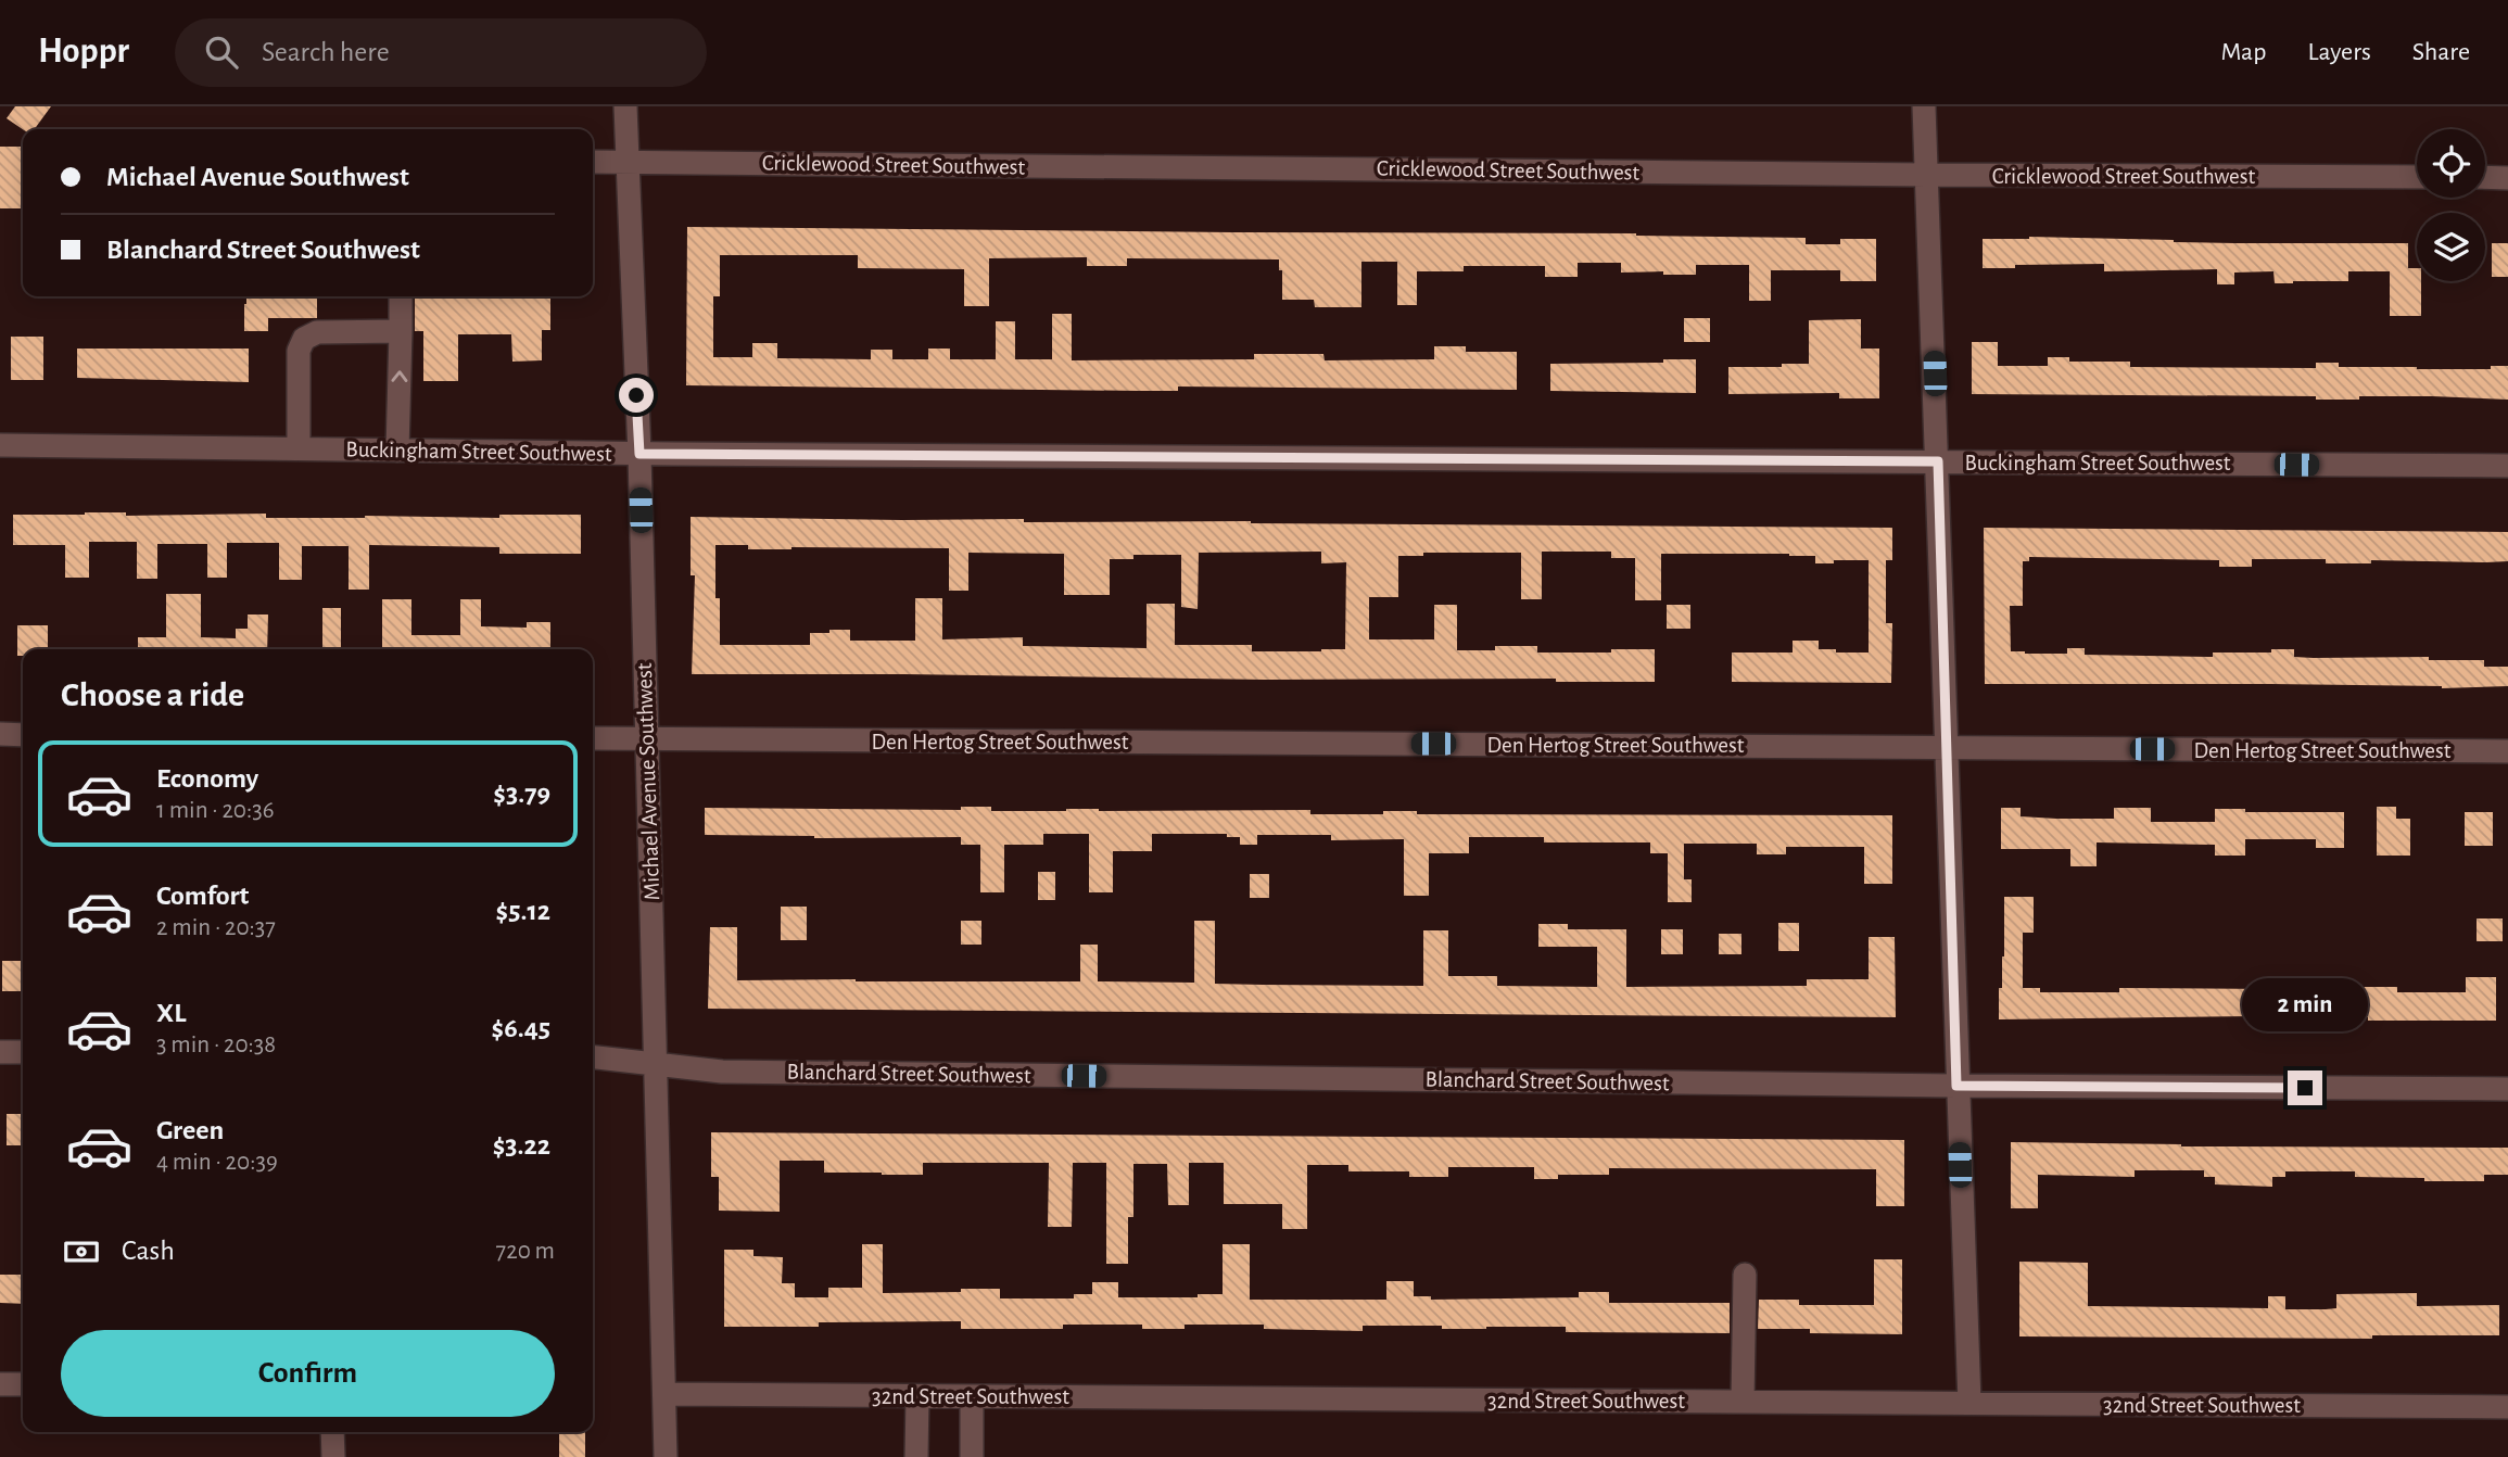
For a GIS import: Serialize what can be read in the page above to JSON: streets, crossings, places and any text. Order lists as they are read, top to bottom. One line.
{"streets":{"street":["Cricklewood Street Southwest","Buckingham Street Southwest","Den Hertog Street Southwest","Michael Avenue Southwest","Blanchard Street Southwest","32nd Street Southwest"]},"crossings":[["Cricklewood Street Southwest","Michael Avenue Southwest"],["Buckingham Street Southwest","Michael Avenue Southwest"],["Den Hertog Street Southwest","Michael Avenue Southwest"],["Michael Avenue Southwest","Blanchard Street Southwest"],["Michael Avenue Southwest","32nd Street Southwest"]],"page":{"header":"Hoppr","search":"Search here","nav":["Map","Layers","Share"],"banner":["Michael Avenue Southwest","Blanchard Street Southwest"],"heading":"Choose a ride","list":[{"name":"Economy","note":"1 min · 20:36","value":"$3.79"},{"name":"Comfort","note":"2 min · 20:37","value":"$5.12"},{"name":"XL","note":"3 min · 20:38","value":"$6.45"},{"name":"Green","note":"4 min · 20:39","value":"$3.22"}],"bubble":"2 min","pay":["Cash","720 m"],"buttons":"Confirm"}}
